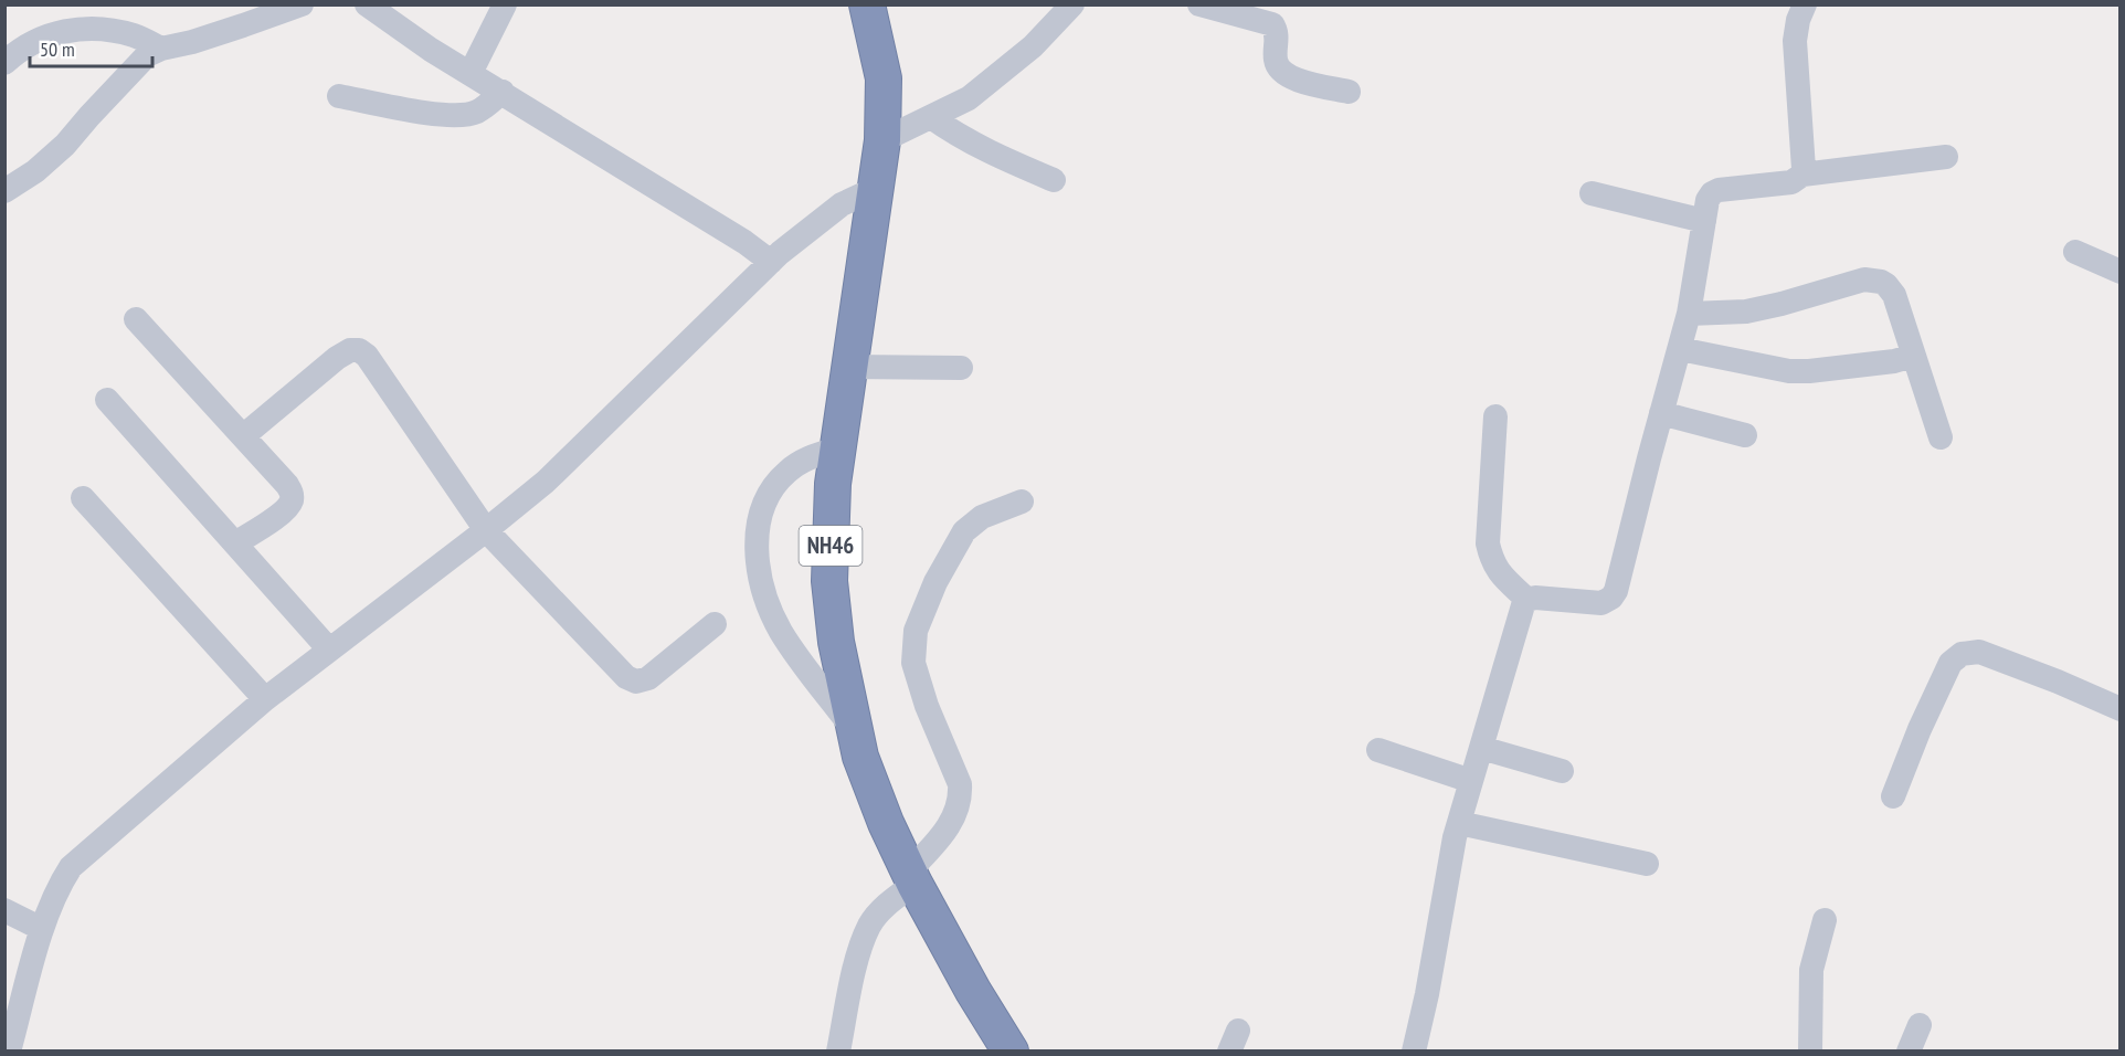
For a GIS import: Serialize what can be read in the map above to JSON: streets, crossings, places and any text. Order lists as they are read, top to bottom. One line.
{"streets":{"highway":["NH46"]},"scale_bar":"50 m"}
